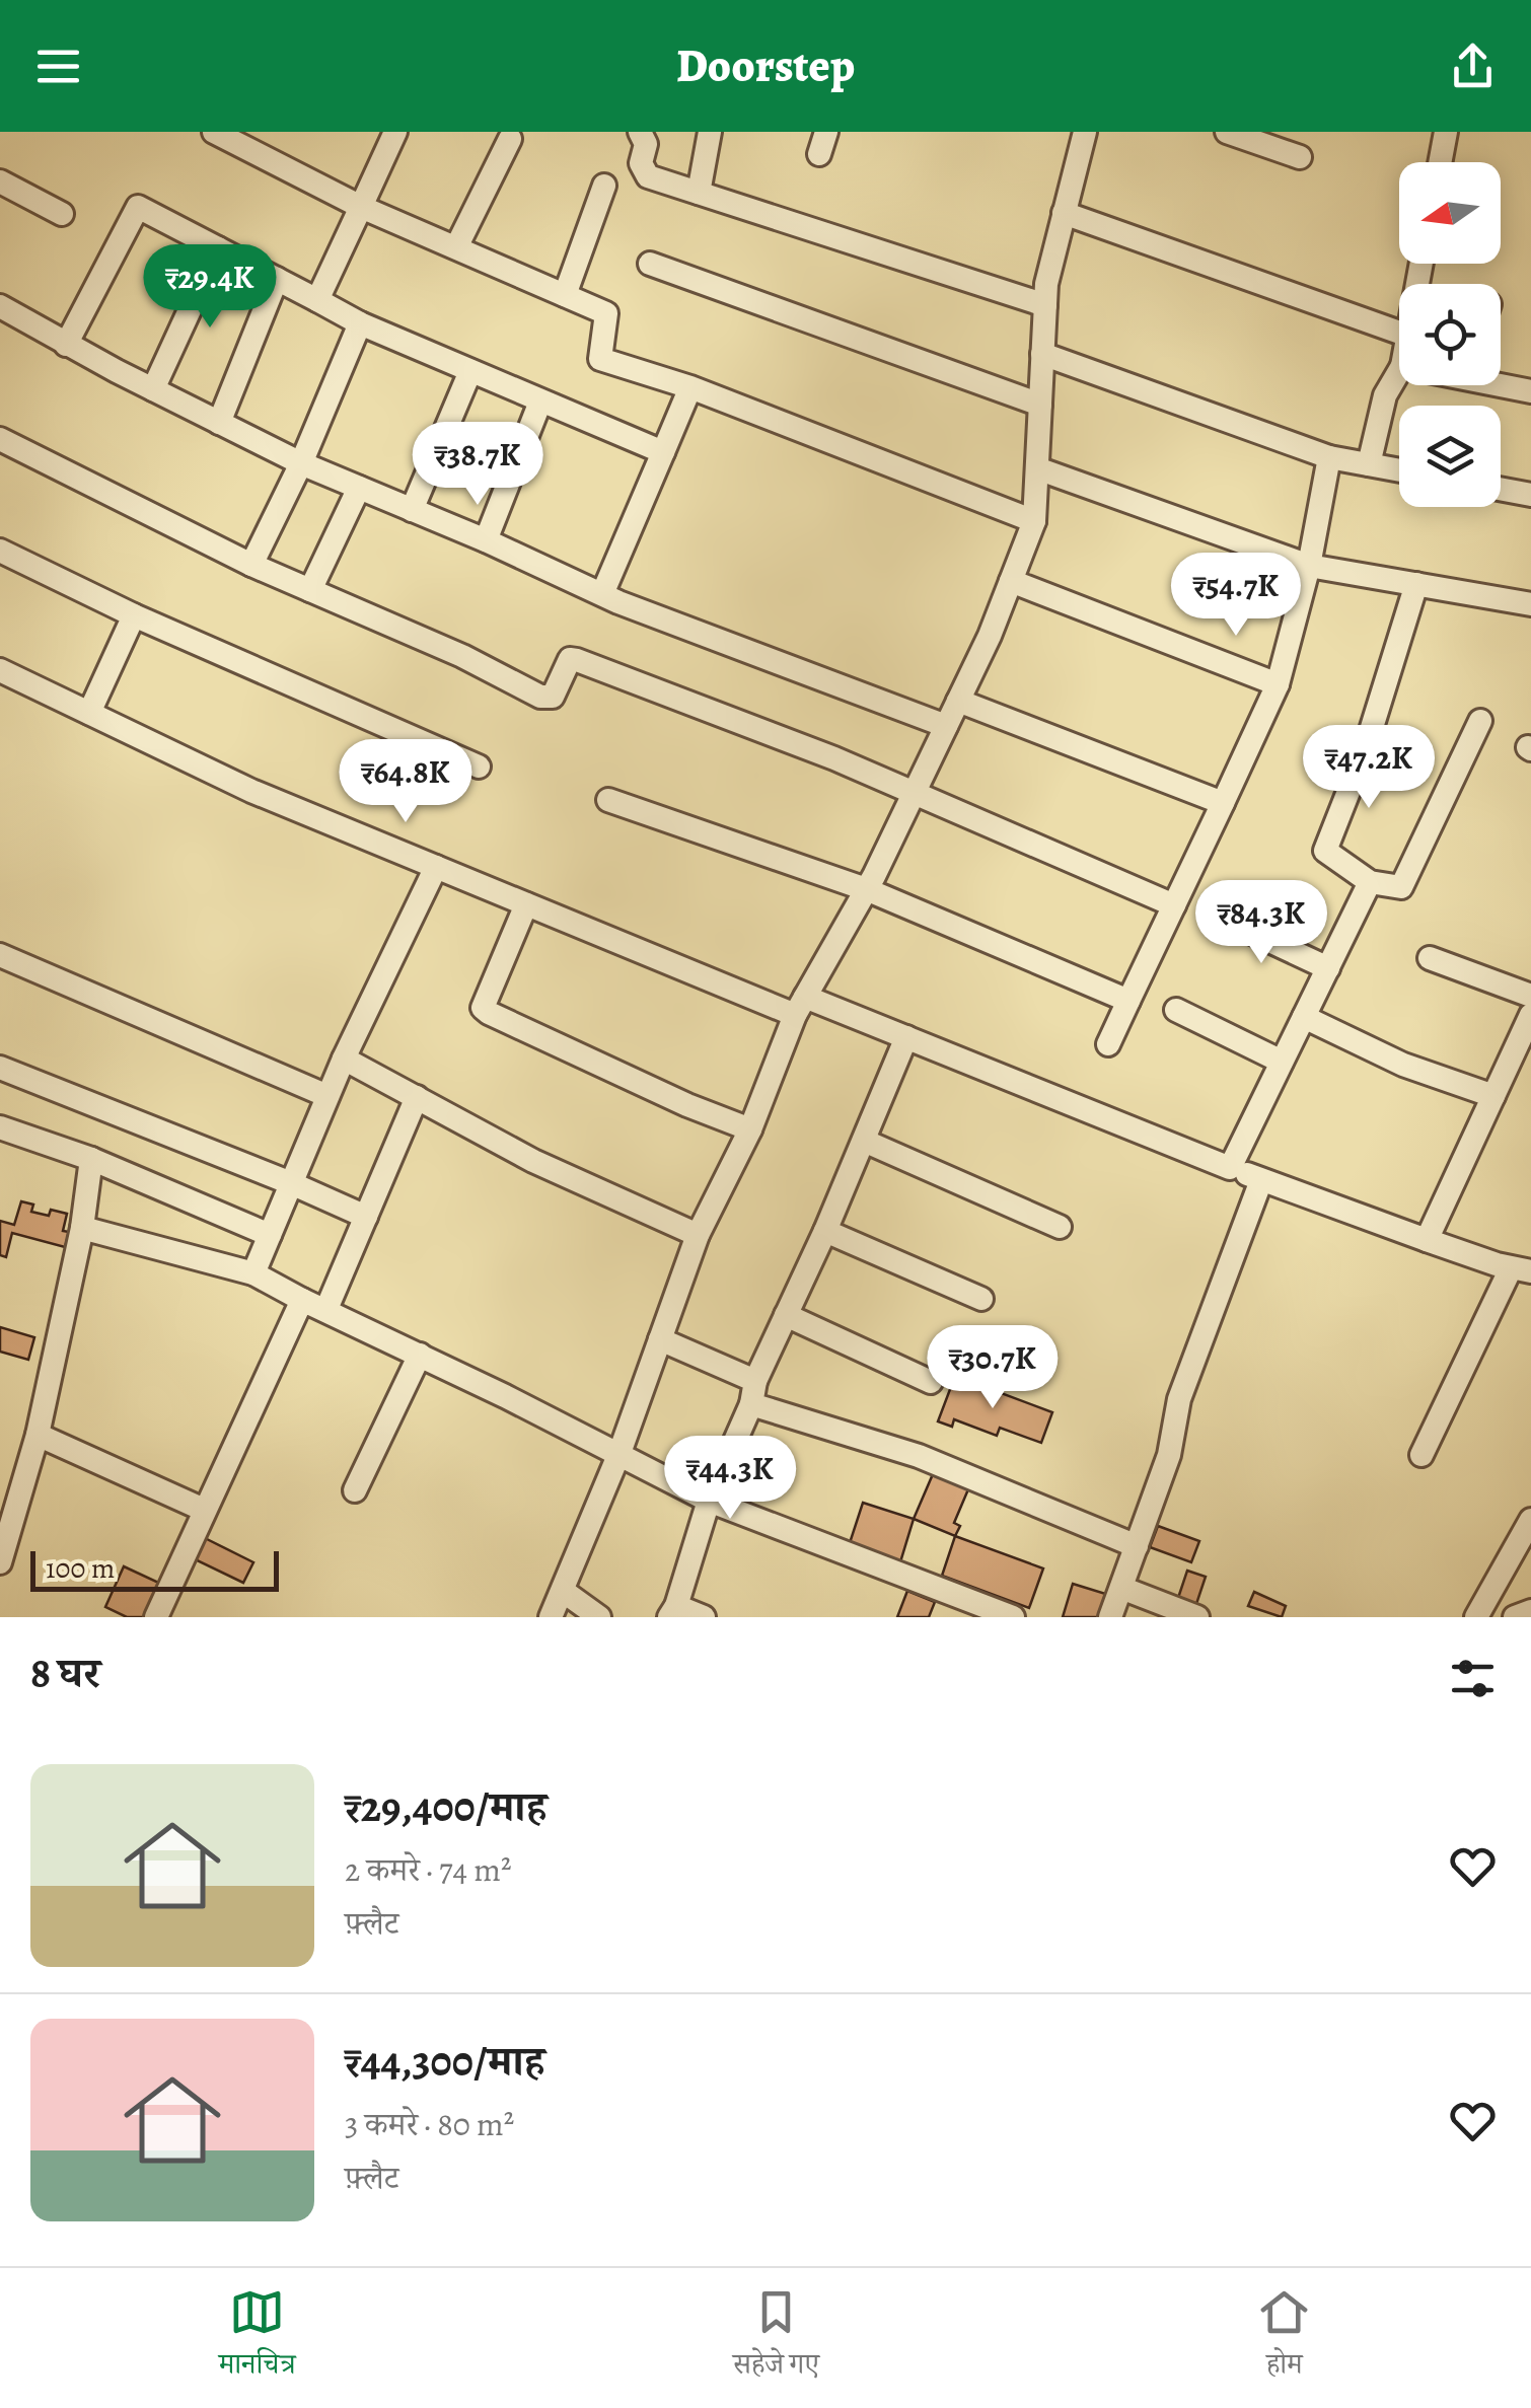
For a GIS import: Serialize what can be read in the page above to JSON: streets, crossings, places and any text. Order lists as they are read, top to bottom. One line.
{"scale_bar":"100 m","north":"left","page":{"header":"Doorstep","price":["₹29.4K","₹38.7K","₹54.7K","₹47.2K","₹64.8K","₹84.3K","₹30.7K","₹44.3K"],"scale":"100 m","heading":"8 घर","list":[{"name":"₹29,400/माह","note":"2 कमरे · 74 m² · फ़्लैट"},{"name":"₹44,300/माह","note":"3 कमरे · 80 m² · फ़्लैट"}],"tabs":["मानचित्र","सहेजे गए","होम"]}}
